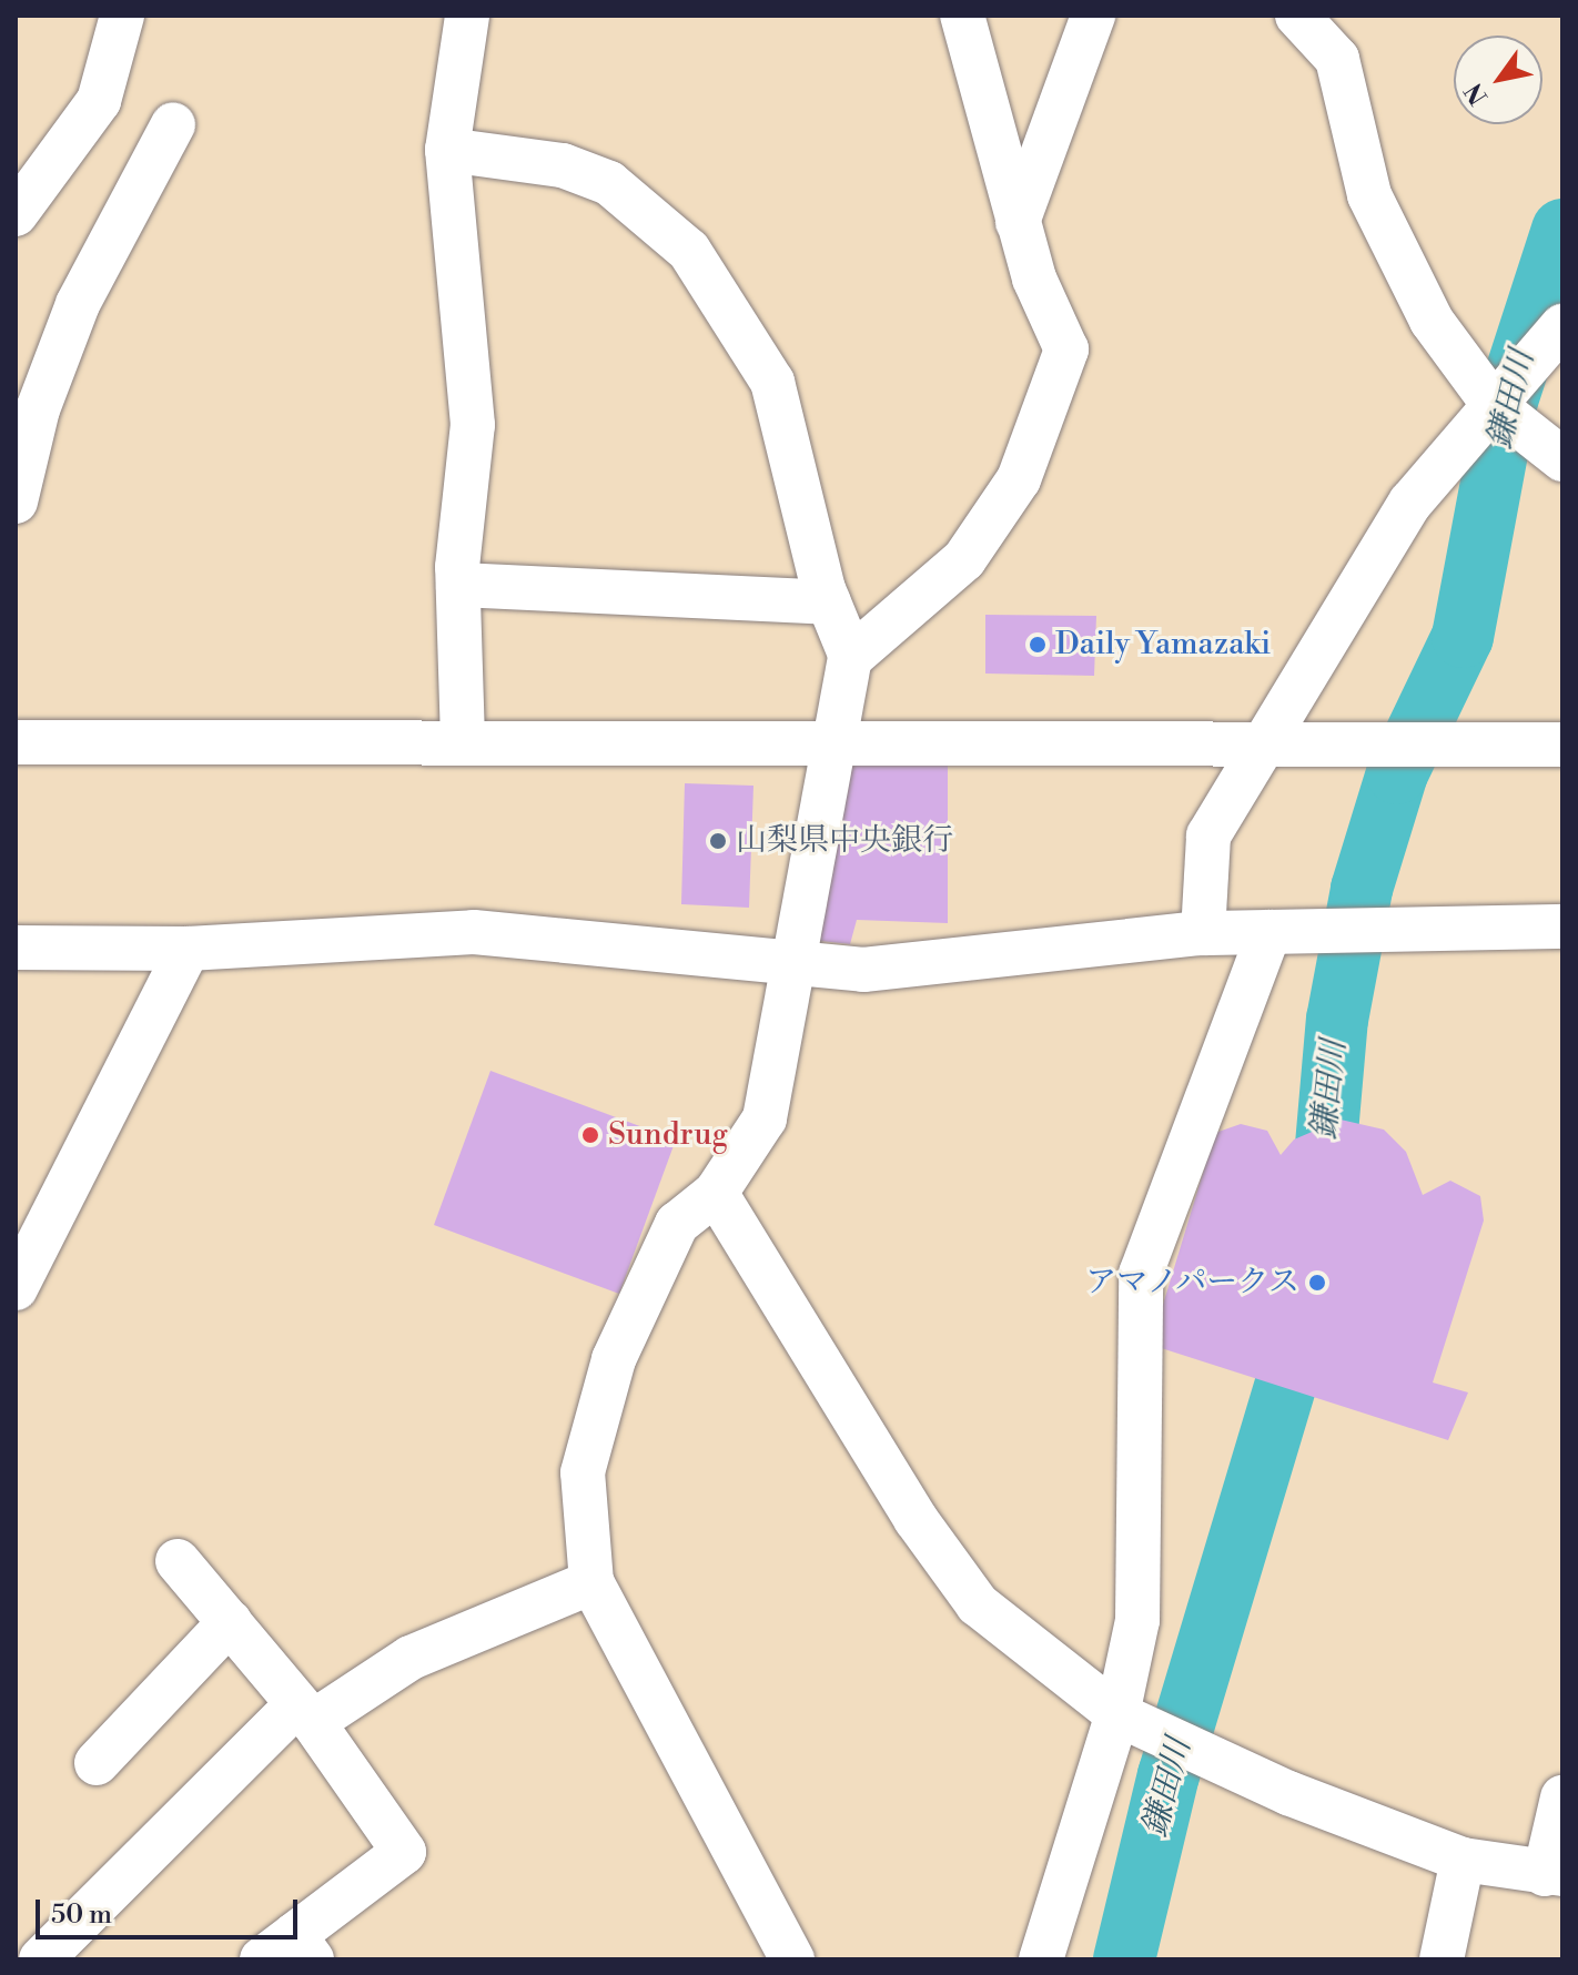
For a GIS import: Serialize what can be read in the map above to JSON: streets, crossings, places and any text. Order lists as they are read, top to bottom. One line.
{"water":["鎌田川"],"places":["Daily Yamazaki","山梨県中央銀行","Sundrug","アマノパークス"],"scale_bar":"50 m","north":"bottom left"}
